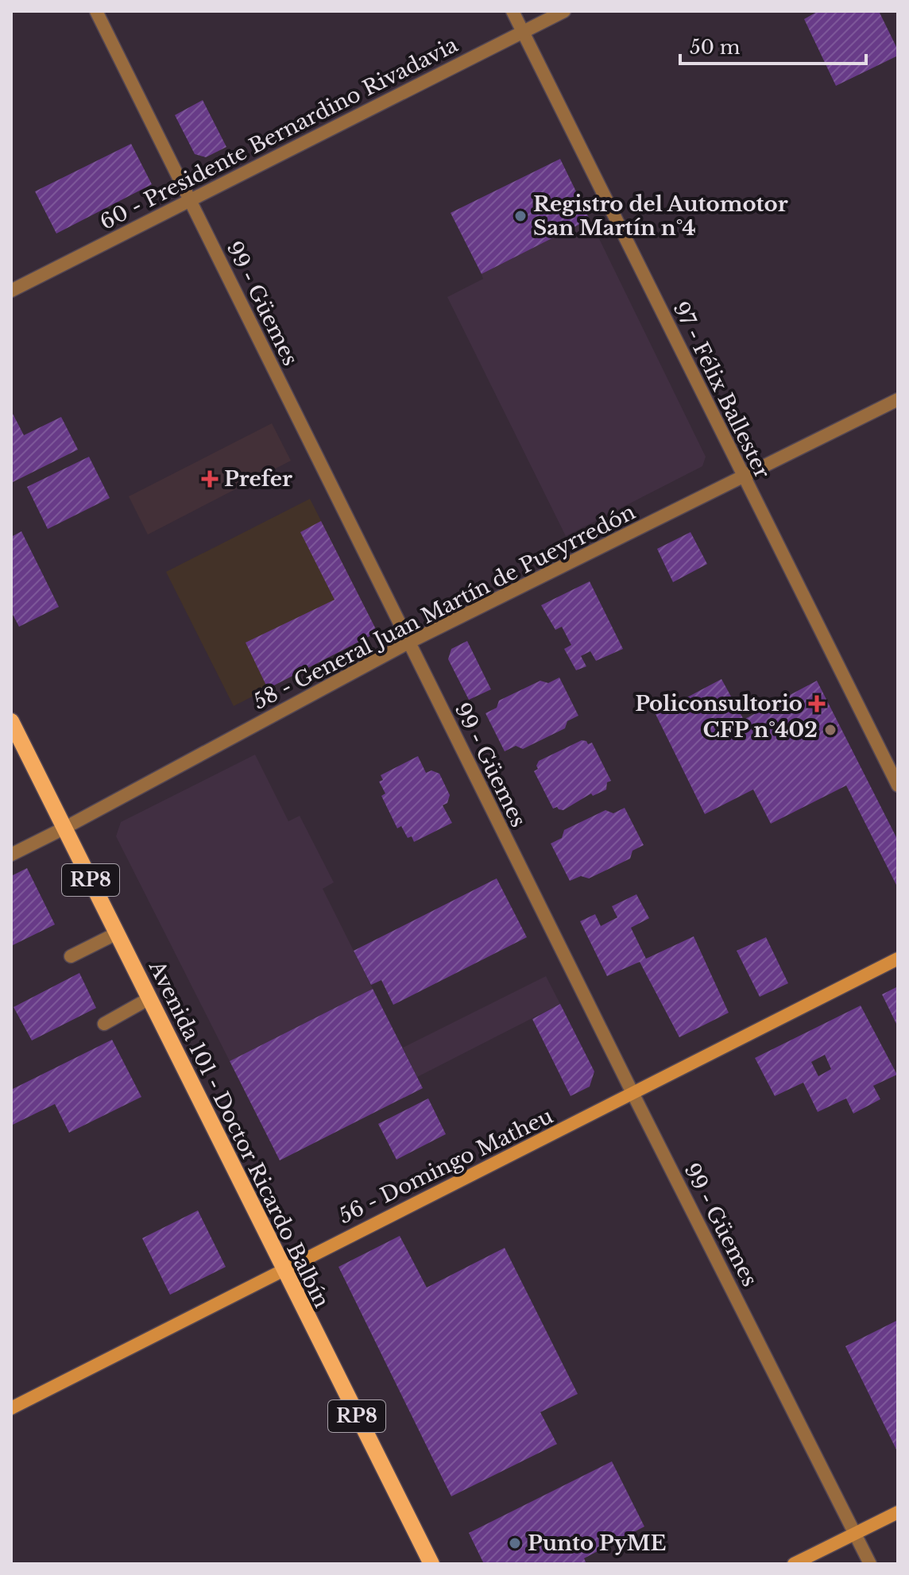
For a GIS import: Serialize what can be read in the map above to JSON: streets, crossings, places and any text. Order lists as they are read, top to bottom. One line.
{"streets":{"main road":["RP8","Avenida 101 - Doctor Ricardo Balbín"],"street":["60 - Presidente Bernardino Rivadavia","99 - Güemes","97 - Félix Ballester","58 - General Juan Martín de Pueyrredón","56 - Domingo Matheu"]},"crossings":[["60 - Presidente Bernardino Rivadavia","99 - Güemes"],["60 - Presidente Bernardino Rivadavia","97 - Félix Ballester"],["99 - Güemes","58 - General Juan Martín de Pueyrredón"],["99 - Güemes","56 - Domingo Matheu"],["97 - Félix Ballester","58 - General Juan Martín de Pueyrredón"],["58 - General Juan Martín de Pueyrredón","Avenida 101 - Doctor Ricardo Balbín"],["Avenida 101 - Doctor Ricardo Balbín","56 - Domingo Matheu"]],"places":{"other":["Registro del Automotor San Martín n°4","CFP n°402","Punto PyME"],"health":["Prefer","Policonsultorio"]},"scale_bar":"50 m"}
